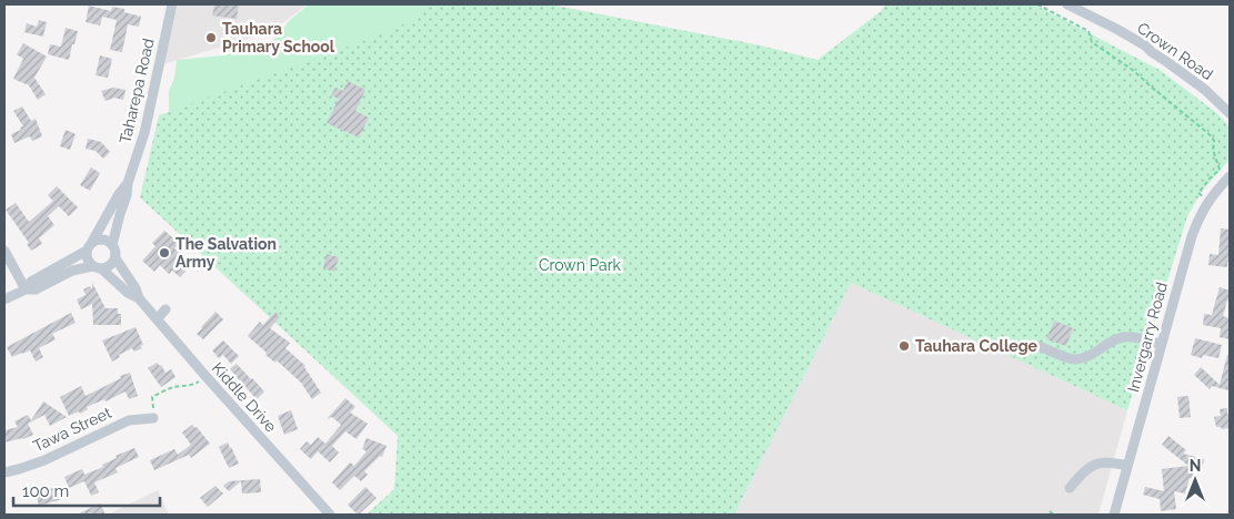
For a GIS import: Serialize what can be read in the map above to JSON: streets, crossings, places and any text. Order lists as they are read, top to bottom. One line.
{"streets":{"street":["Crown Road","Taharepa Road","Invergarry Road","Kiddle Drive","Tawa Street"]},"crossings":[["Taharepa Road","Kiddle Drive"]],"parks":["Crown Park"],"places":["Tauhara Primary School","The Salvation Army","Tauhara College"],"scale_bar":"100 m","north":"top"}
